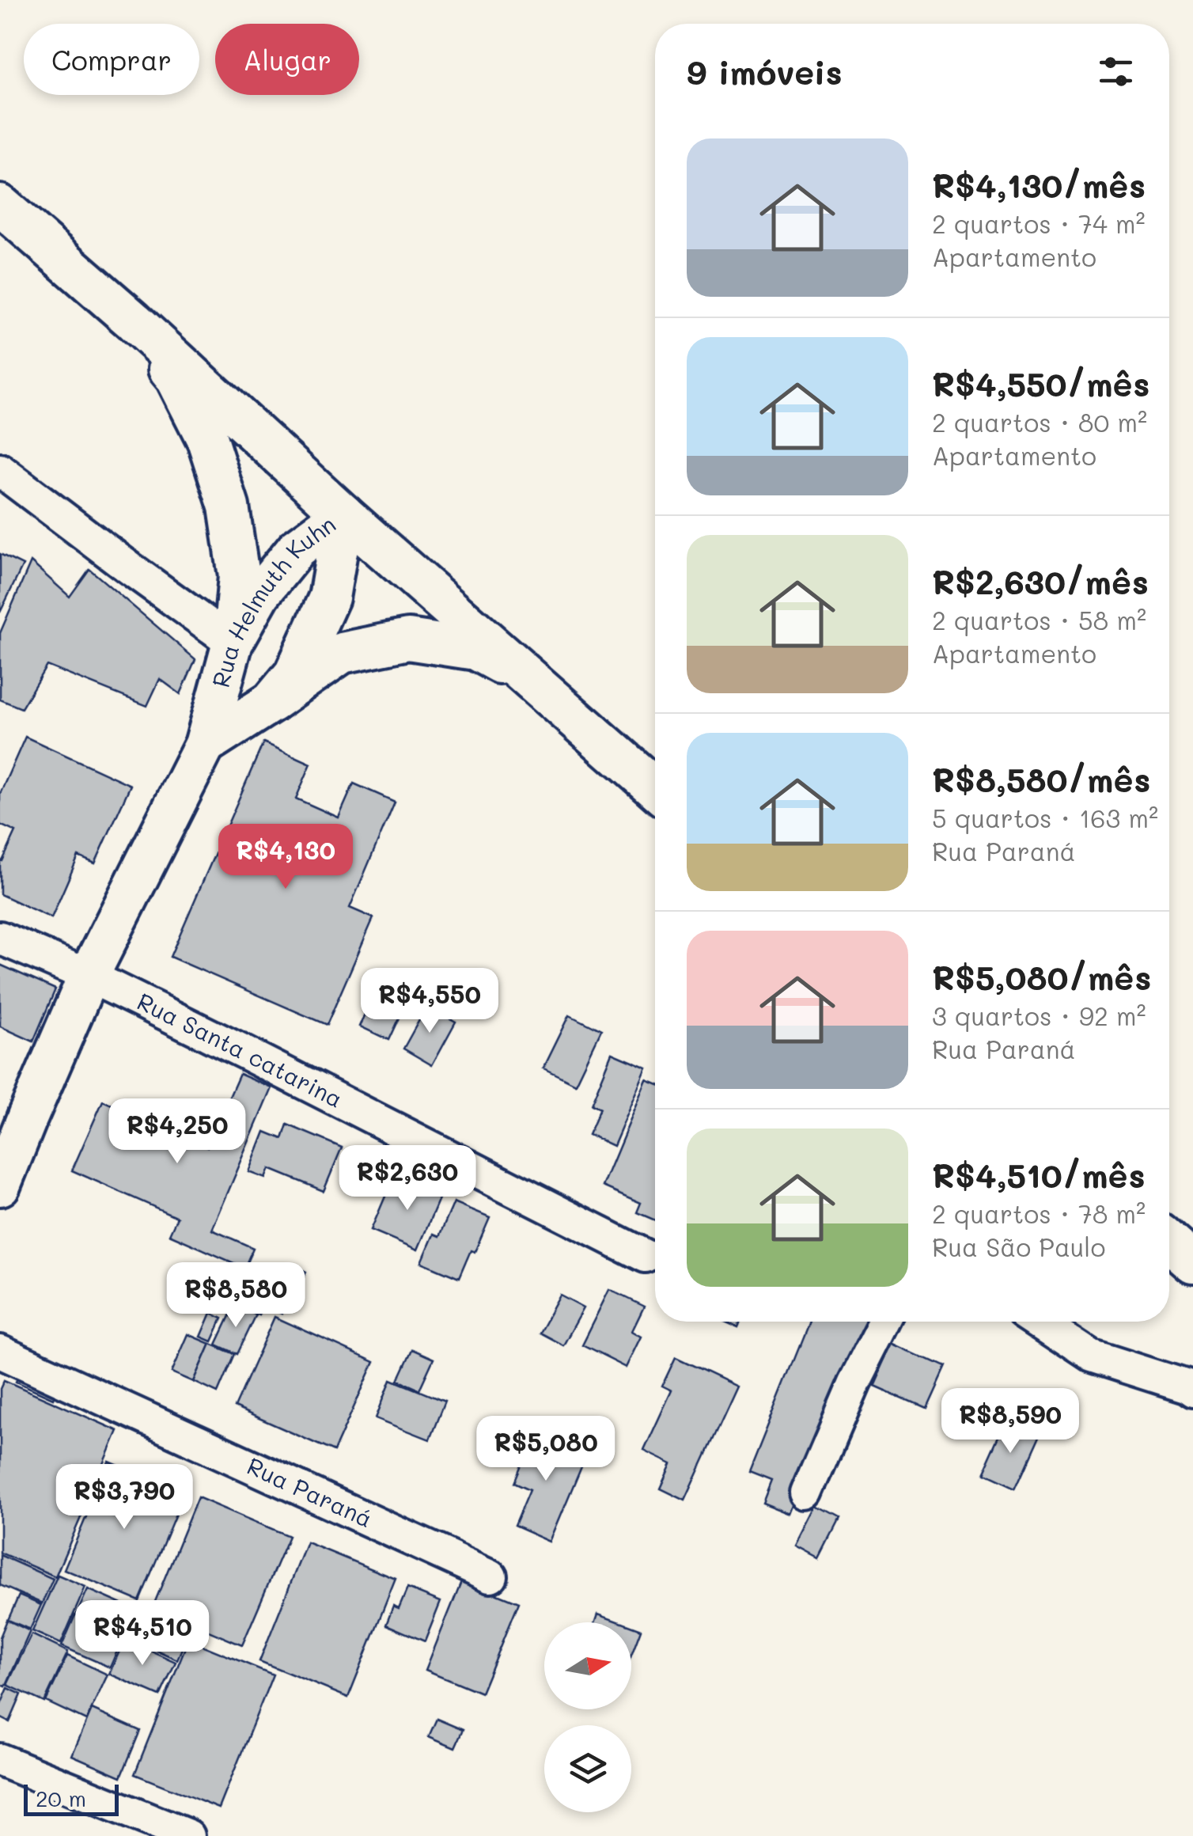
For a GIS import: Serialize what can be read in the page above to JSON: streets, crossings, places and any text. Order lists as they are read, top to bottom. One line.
{"streets":{"main road":["Rua Helmuth Kuhn"],"street":["Rua Santa catarina","Rua Paraná"]},"crossings":[["Rua Helmuth Kuhn","Rua Santa catarina"]],"scale_bar":"20 m","north":"right","page":{"chip":["Comprar","Alugar"],"heading":"9 imóveis","list":[{"name":"R$4,130/mês","note":"2 quartos · 74 m² · Apartamento"},{"name":"R$4,550/mês","note":"2 quartos · 80 m² · Apartamento"},{"name":"R$2,630/mês","note":"2 quartos · 58 m² · Apartamento"},{"name":"R$8,580/mês","note":"5 quartos · 163 m² · Rua Paraná"},{"name":"R$5,080/mês","note":"3 quartos · 92 m² · Rua Paraná"},{"name":"R$4,510/mês","note":"2 quartos · 78 m² · Rua São Paulo"}],"price":["R$4,130","R$4,550","R$4,250","R$2,630","R$8,580","R$8,590","R$5,080","R$3,790","R$4,510"],"scale":"20 m"}}
